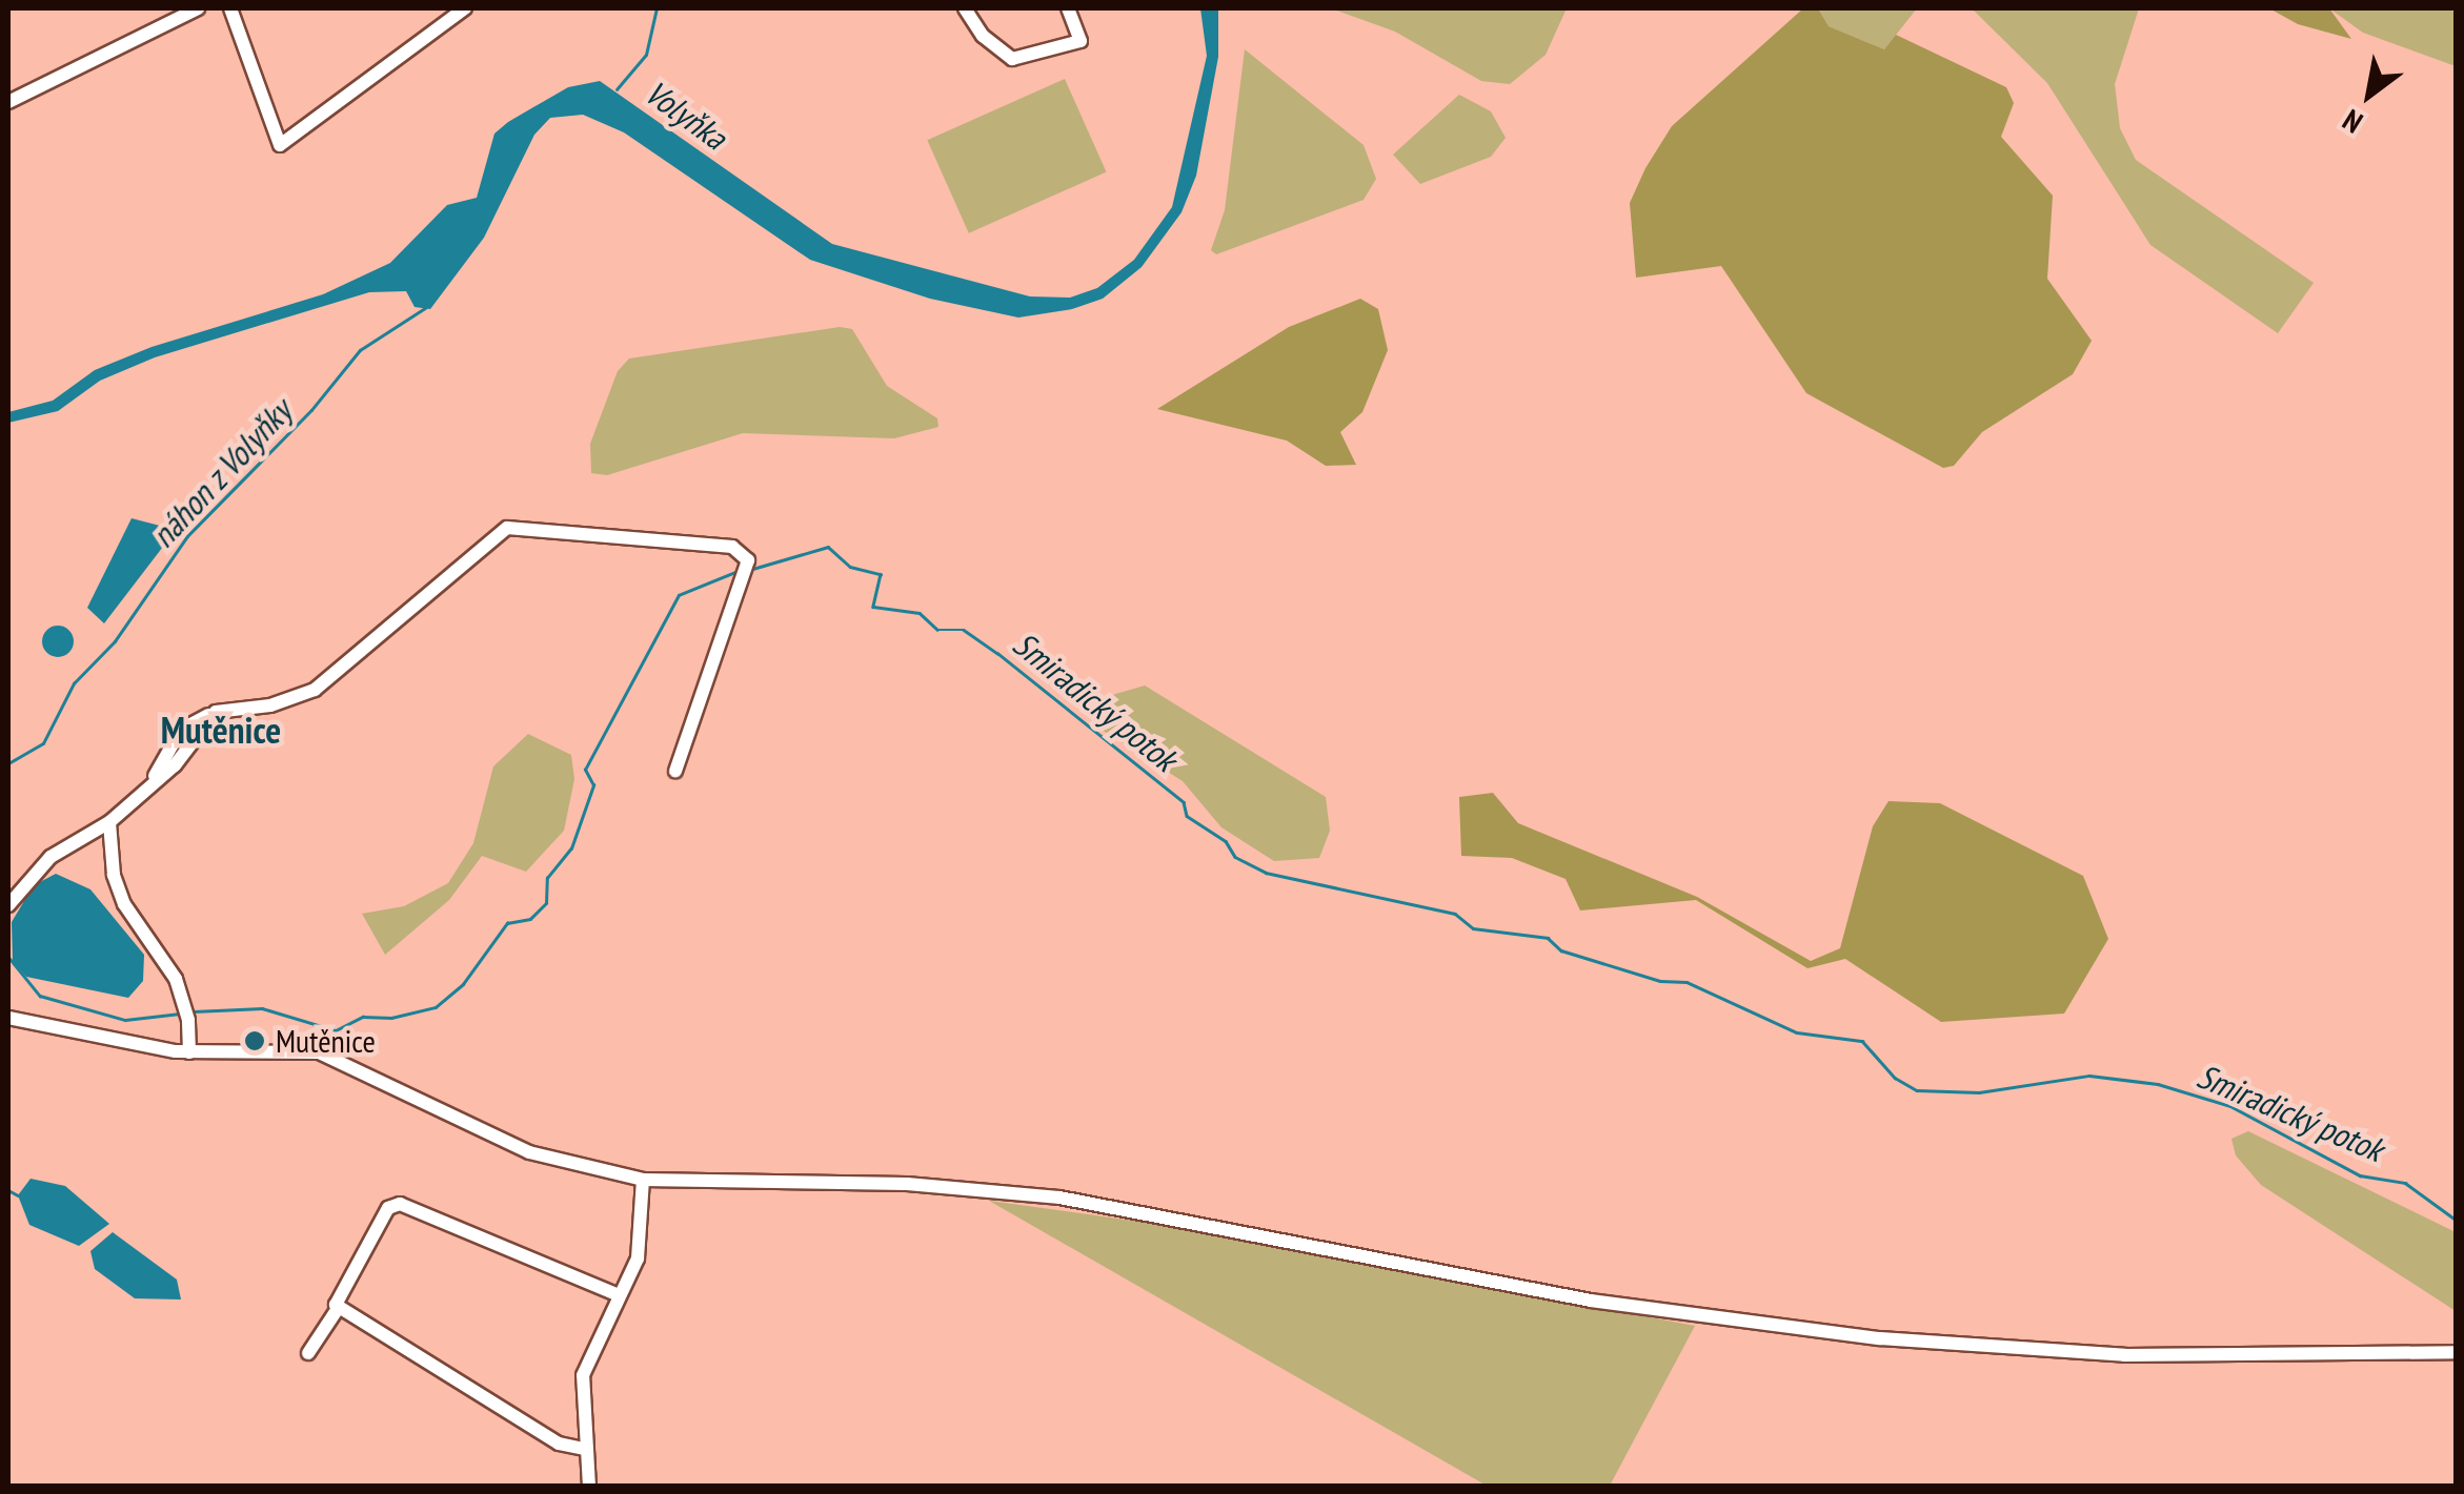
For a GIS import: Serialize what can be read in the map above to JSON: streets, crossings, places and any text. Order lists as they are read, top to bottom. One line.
{"districts":["Mutěnice"],"water":["Volyňka","náhon z Volyňky","Smiradický potok"],"places":["Mutěnice"],"north":"bottom left"}
